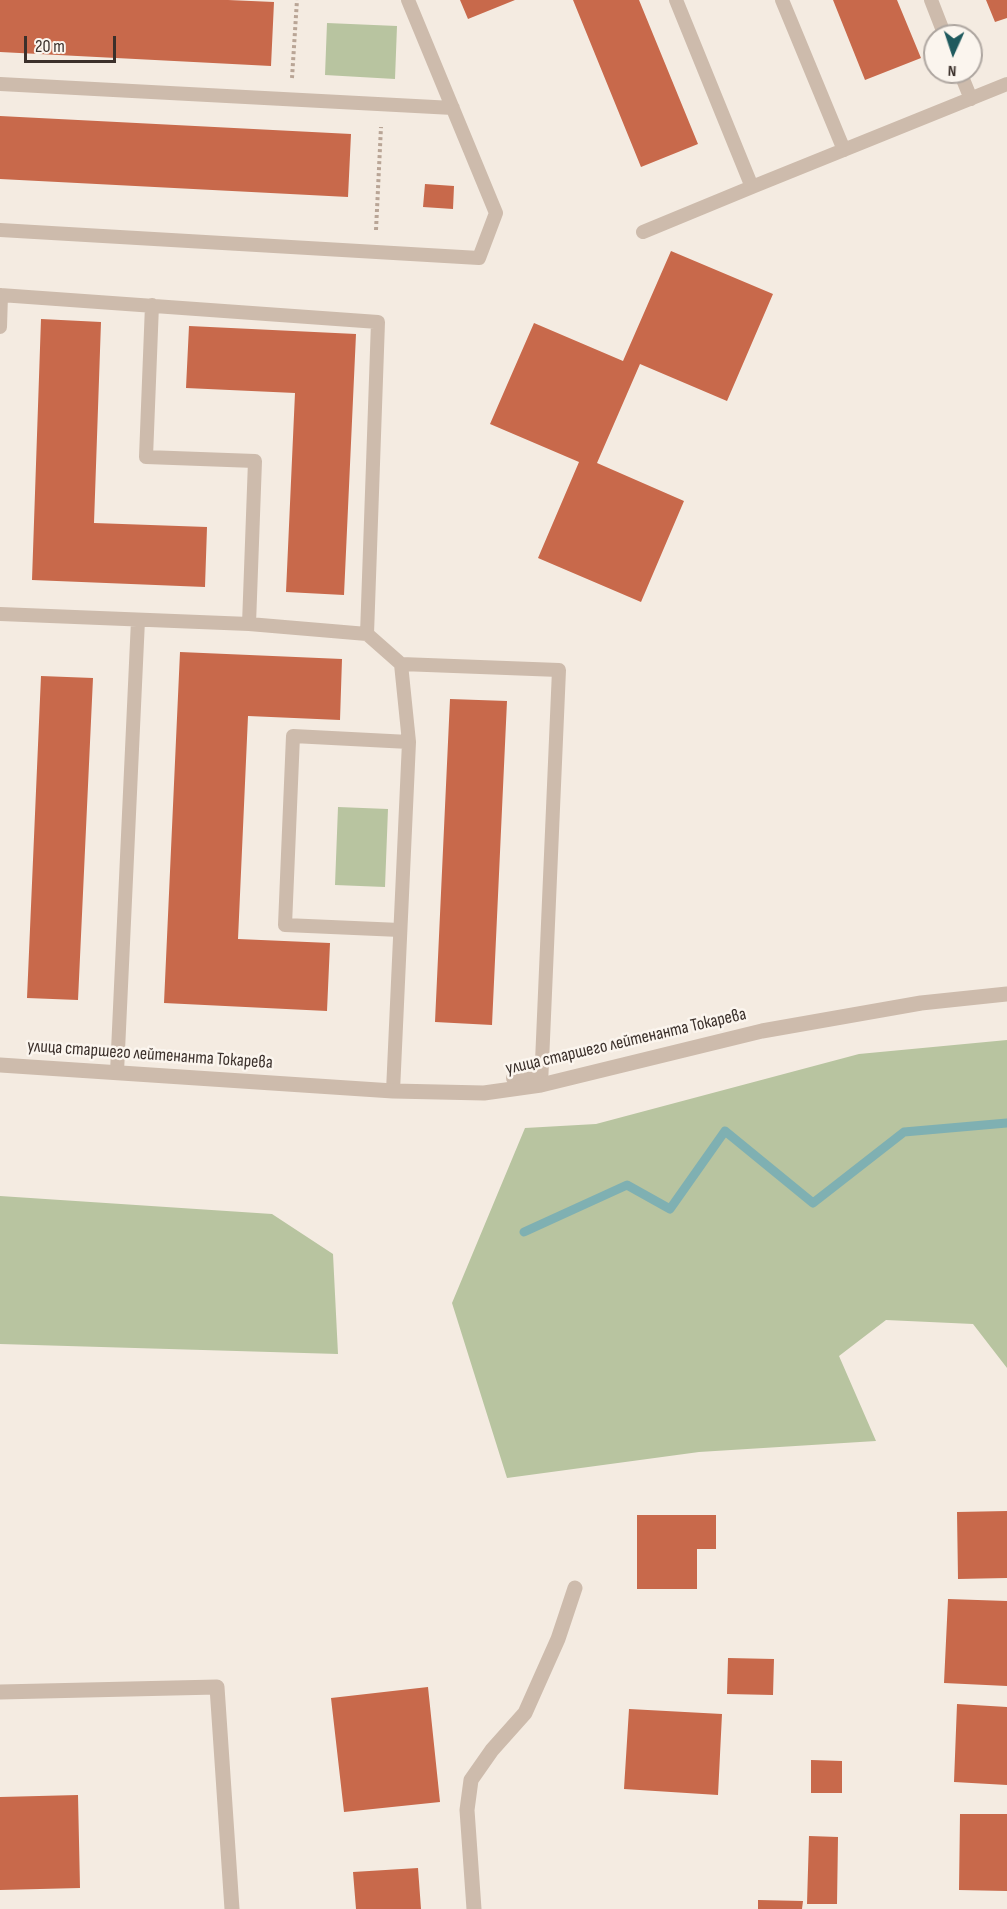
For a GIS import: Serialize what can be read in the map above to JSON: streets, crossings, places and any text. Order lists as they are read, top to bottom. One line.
{"streets":{"street":["улица старшего лейтенанта Токарева"]},"scale_bar":"20 m","north":"bottom"}
